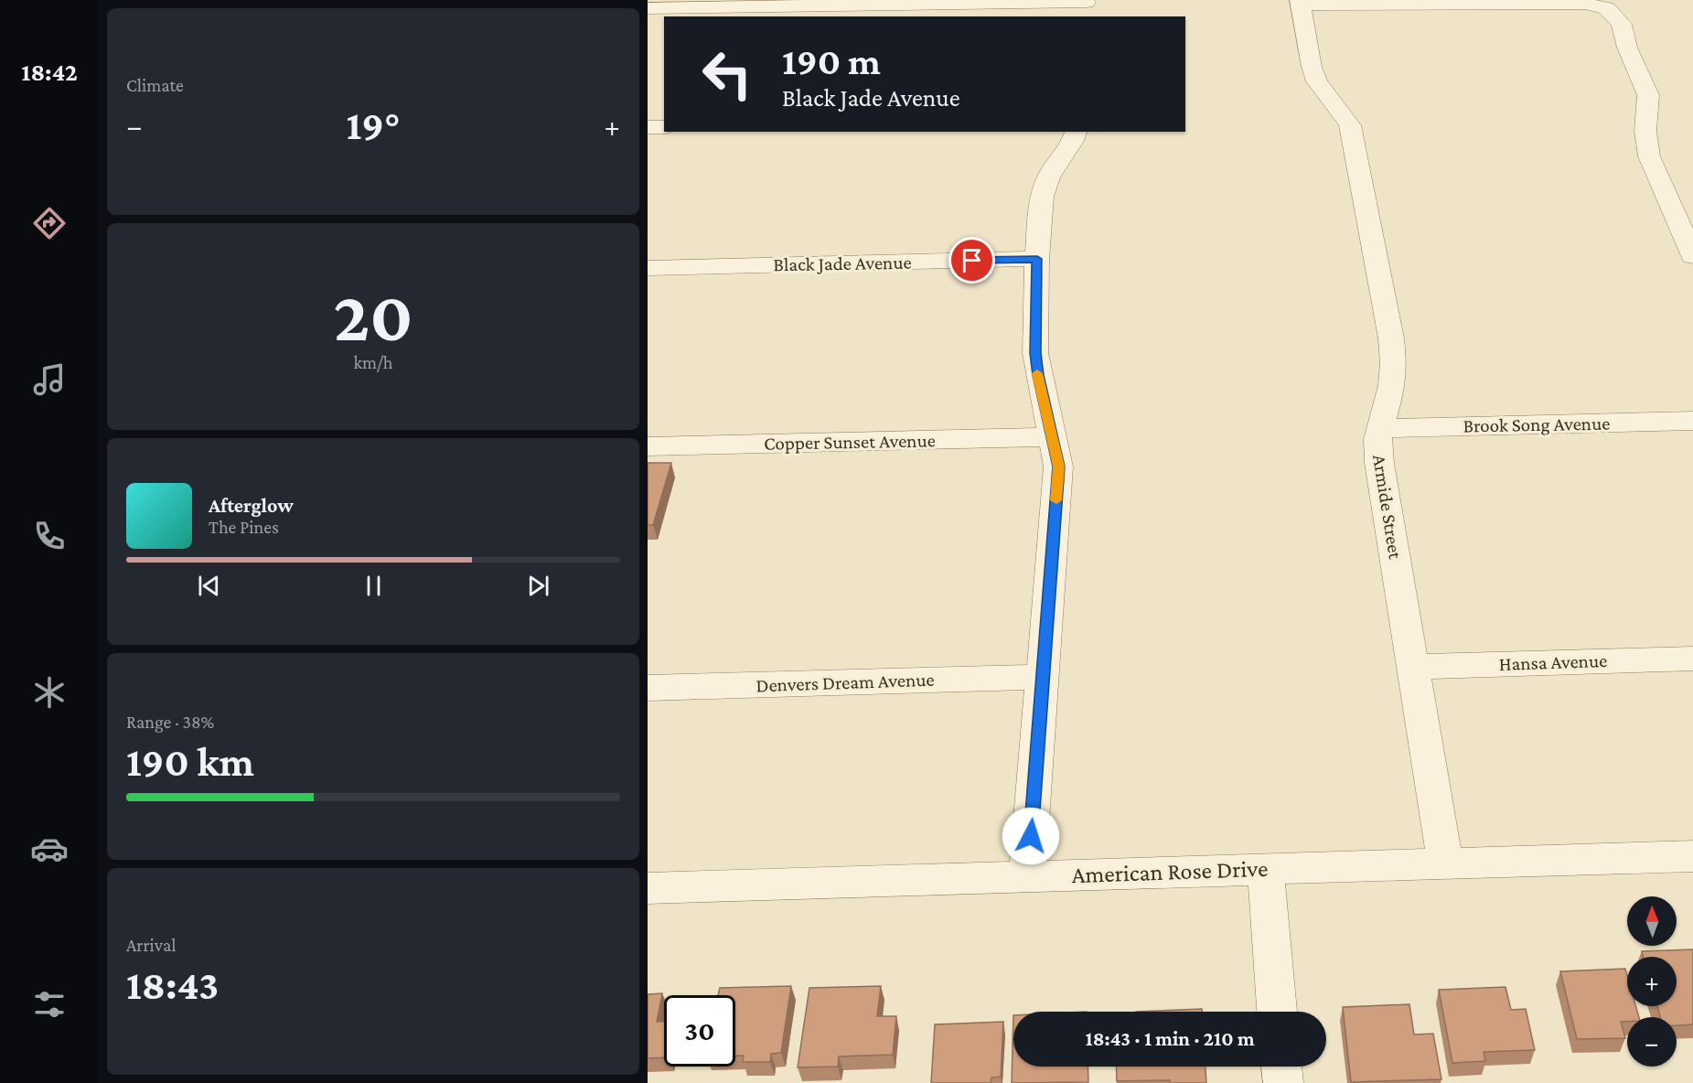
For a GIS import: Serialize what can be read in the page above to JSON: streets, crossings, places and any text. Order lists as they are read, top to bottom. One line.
{"streets":{"street":["Black Jade Avenue","Brook Song Avenue","Copper Sunset Avenue","Armide Street","Hansa Avenue","Denvers Dream Avenue","American Rose Drive"]},"crossings":[["Brook Song Avenue","Armide Street"],["Armide Street","Hansa Avenue"],["Armide Street","American Rose Drive"]],"north":"top","page":{"tabs":"18:42","tile":["Climate",["20","km/h"],["Range · 38%","190 km"],["Arrival","18:43"]],"turn":["190 m","Black Jade Avenue"],"heat":["−","19°","+"],"song":["Afterglow","The Pines"],"map_buttons":["+","−"],"limit":"30","trip":"18:43 · 1 min · 210 m"}}
